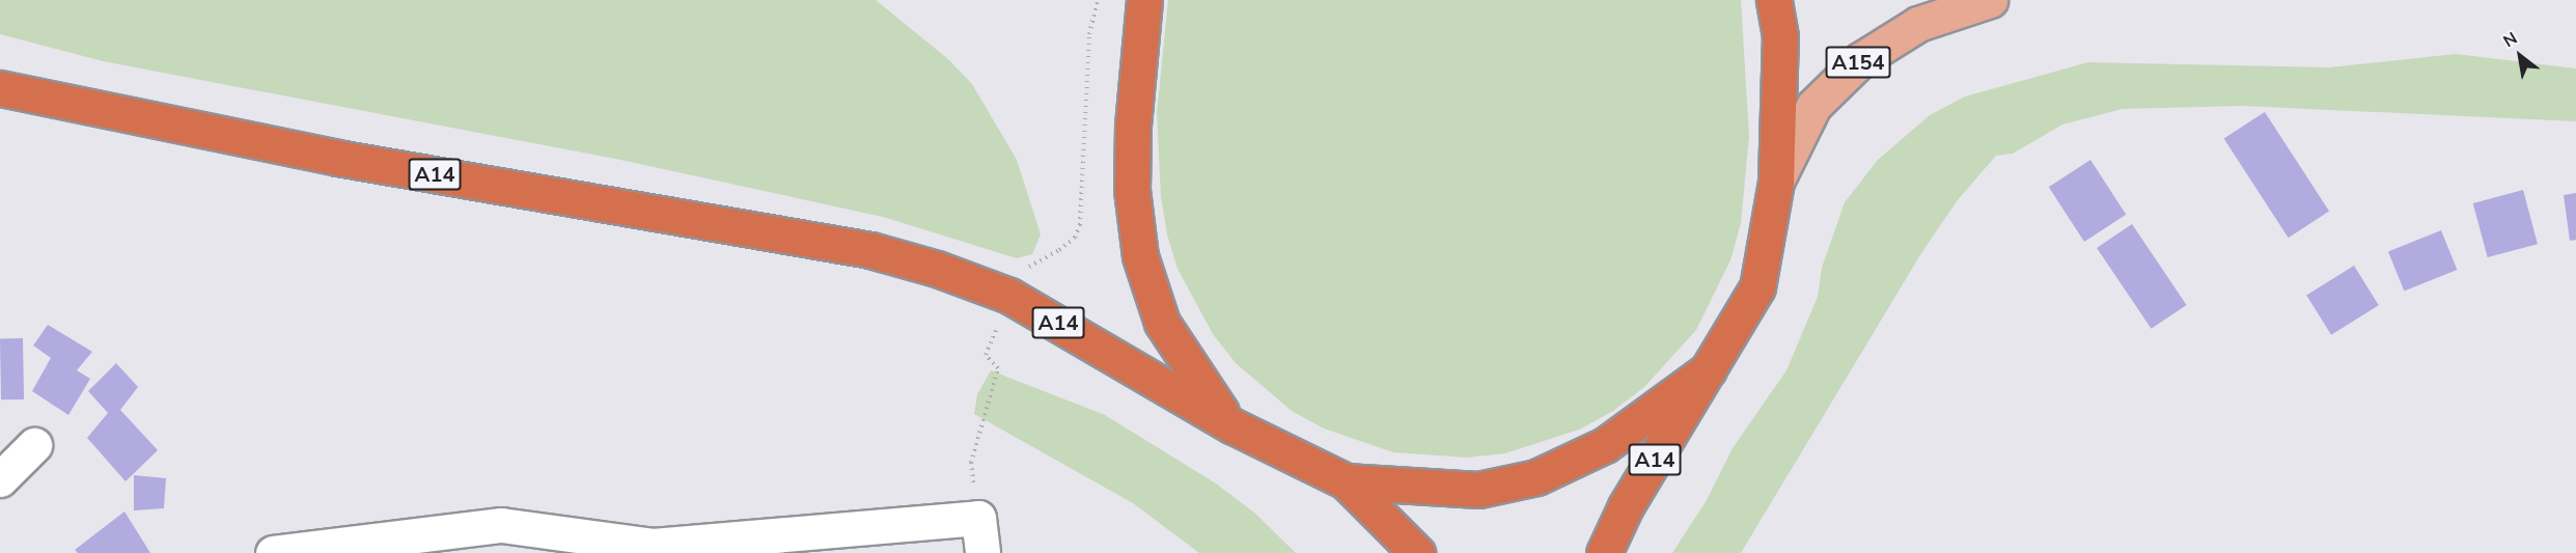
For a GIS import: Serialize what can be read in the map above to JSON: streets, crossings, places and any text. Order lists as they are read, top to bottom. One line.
{"streets":{"highway":["A14"],"main road":["A154"]},"north":"top left"}
